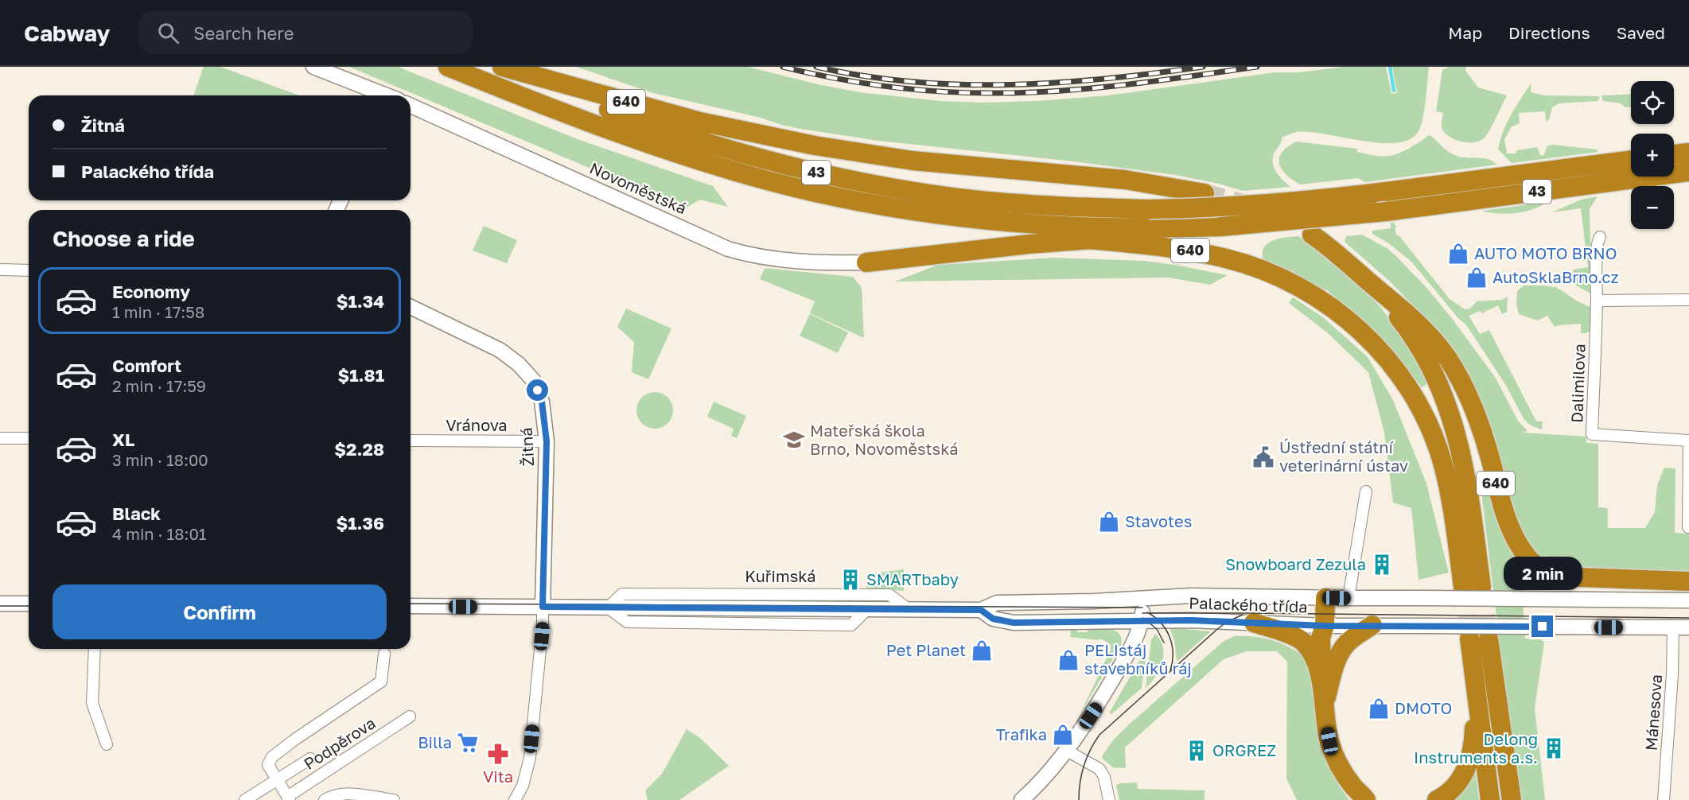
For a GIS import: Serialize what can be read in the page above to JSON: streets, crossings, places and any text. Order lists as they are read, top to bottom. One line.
{"streets":{"highway":["640","43"],"street":["Novoměstská","Dalimilova","Vránova","Žitná","Kuřimská","Palackého třída","Mánesova","Podpěrova"]},"crossings":[["640","43"],["Vránova","Žitná"],["Žitná","Kuřimská"],["Kuřimská","Palackého třída"],["Palackého třída","Mánesova"]],"places":{"shop":["AUTO MOTO BRNO","AutoSklaBrno.cz","Stavotes","Pet Planet","PELIstáj stavebníků ráj","DMOTO","Trafika"],"school or university":["Mateřská škola Brno, Novoměstská"],"public building":["Ústřední státní veterinární ústav"],"building":["Snowboard Zezula","SMARTbaby","Delong Instruments a.s.","ORGREZ"],"supermarket":["Billa"],"pharmacy":["Vita"]},"page":{"header":"Cabway","search":"Search here","nav":["Map","Directions","Saved"],"map_buttons":["+","−"],"banner":["Žitná","Palackého třída"],"heading":"Choose a ride","list":[{"name":"Economy","note":"1 min · 17:58","value":"$1.34"},{"name":"Comfort","note":"2 min · 17:59","value":"$1.81"},{"name":"XL","note":"3 min · 18:00","value":"$2.28"},{"name":"Black","note":"4 min · 18:01","value":"$1.36"}],"bubble":"2 min","buttons":"Confirm"}}
